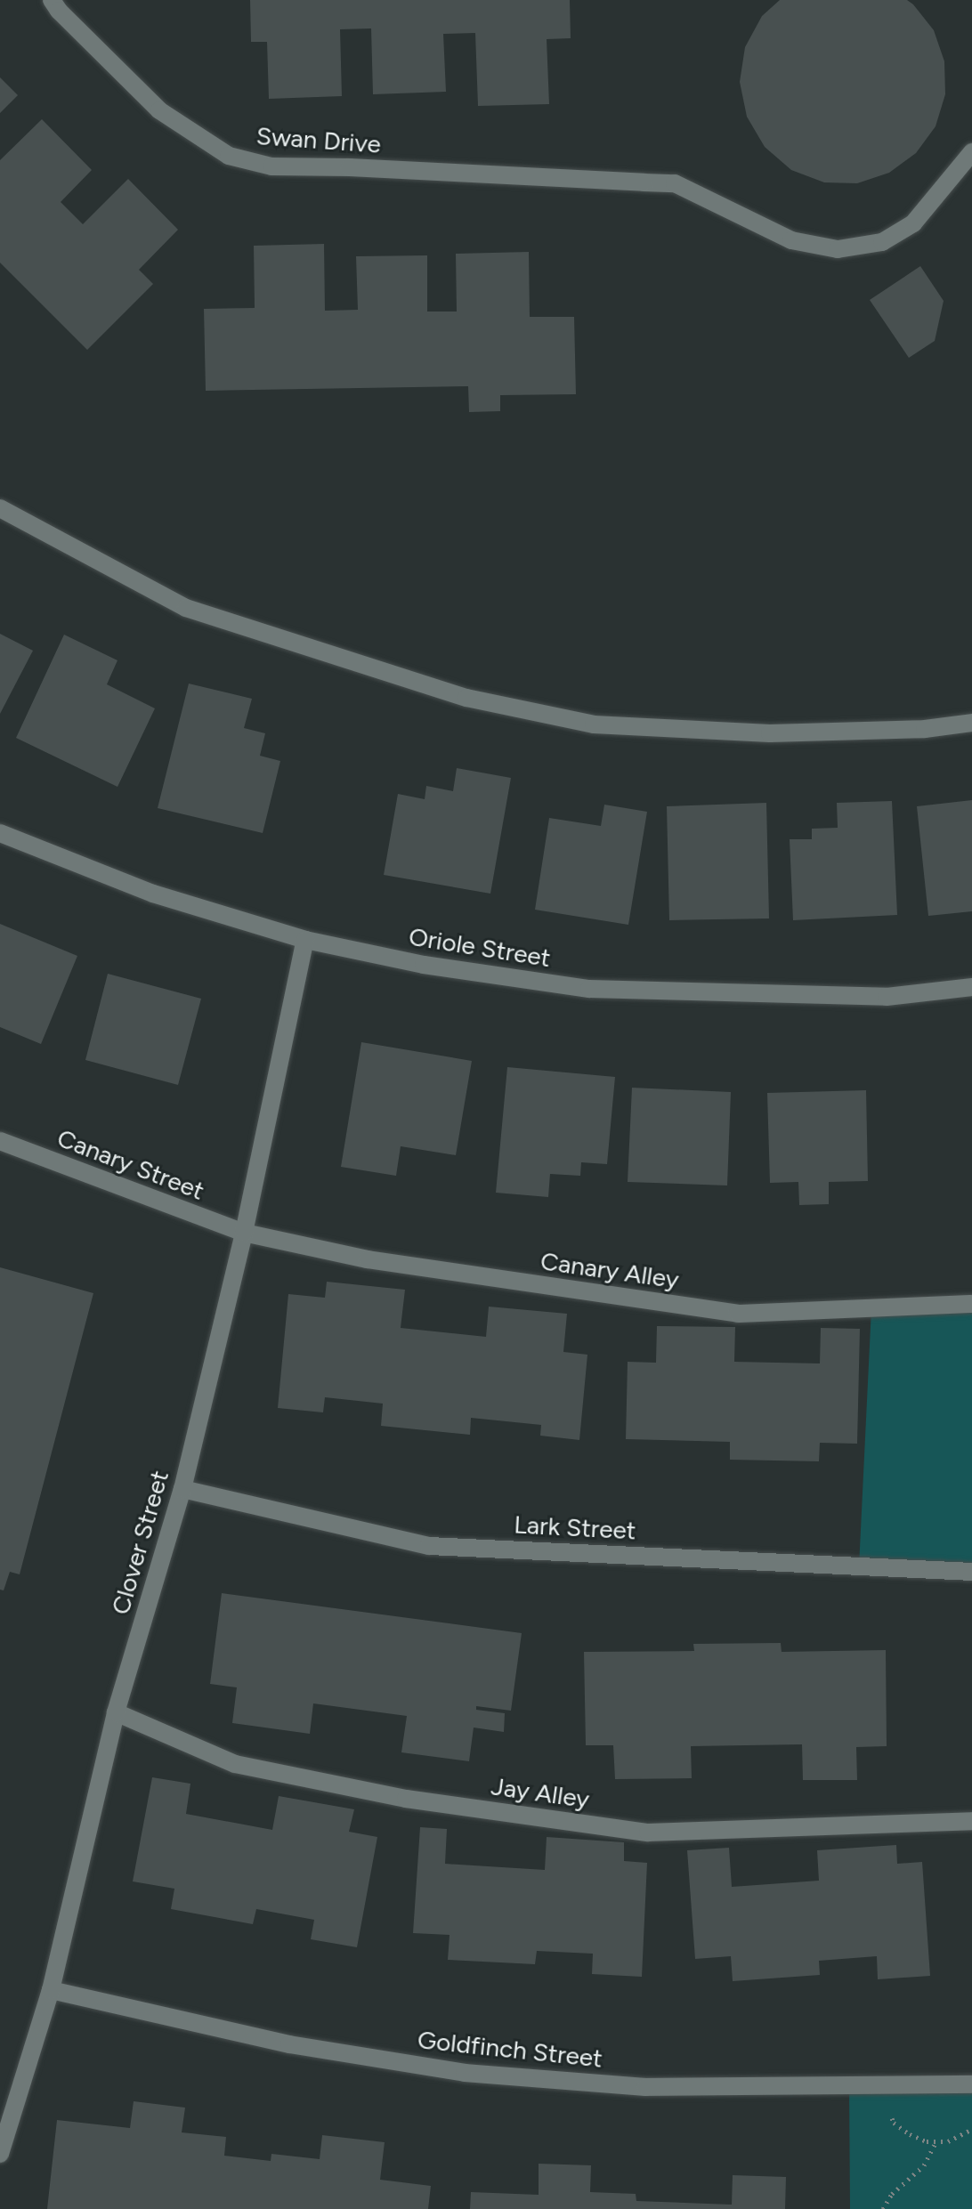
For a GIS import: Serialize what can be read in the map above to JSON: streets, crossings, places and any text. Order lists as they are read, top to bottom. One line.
{"streets":{"street":["Swan Drive","Oriole Street","Canary Street","Canary Alley","Lark Street","Clover Street","Jay Alley","Goldfinch Street"]},"crossings":[["Oriole Street","Clover Street"],["Canary Street","Canary Alley"],["Canary Street","Clover Street"],["Canary Alley","Clover Street"],["Lark Street","Clover Street"],["Clover Street","Jay Alley"],["Clover Street","Goldfinch Street"]]}
